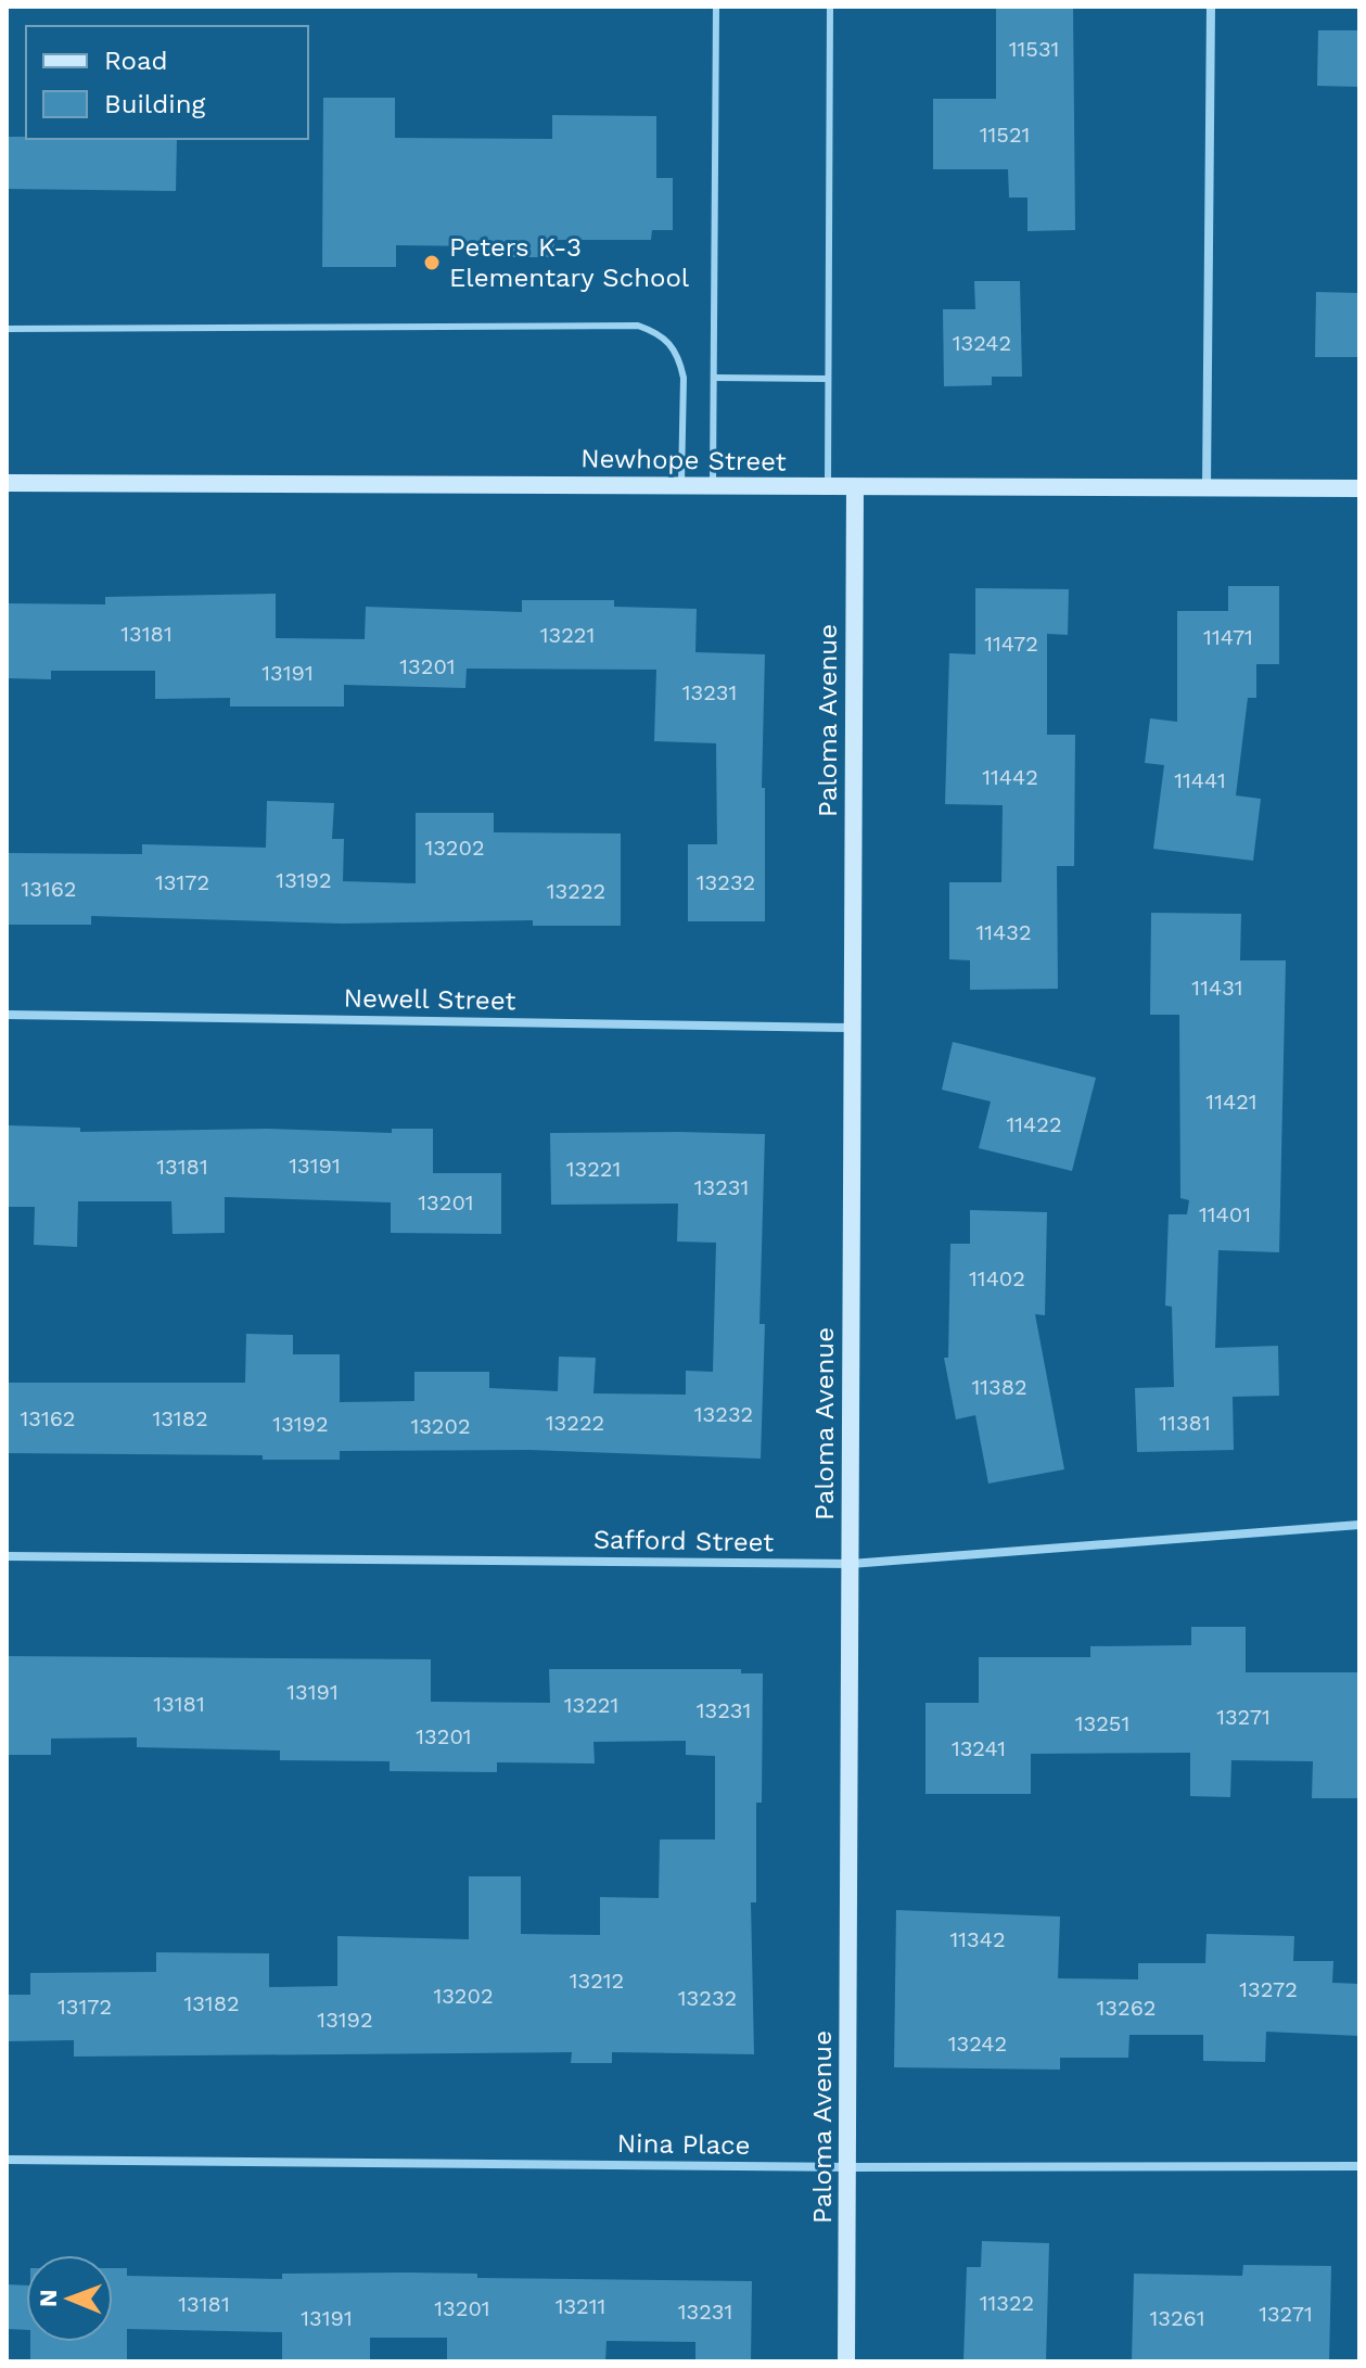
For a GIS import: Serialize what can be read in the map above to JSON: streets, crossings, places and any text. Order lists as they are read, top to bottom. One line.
{"streets":{"street":["Newhope Street","Paloma Avenue","Newell Street","Safford Street","Nina Place"]},"crossings":[["Newhope Street","Paloma Avenue"],["Paloma Avenue","Newell Street"],["Paloma Avenue","Safford Street"],["Paloma Avenue","Nina Place"]],"places":["Peters K-3 Elementary School"],"house_numbers":["11531","11521","13242","13181","13221","11471","11472","13201","13191","13231","11442","11441","13202","13192","13172","13232","13162","13222","11432","11431","11421","11422","13191","13181","13221","13231","13201","11401","11402","11382","13232","13162","13182","13222","11381","13192","13202","13191","13181","13221","13231","13271","13251","13201","13241","11342","13212","13272","13202","13232","13182","13172","13262","13192","13242","11322","13181","13211","13201","13231","13271","13191","13261"],"legend":["Road","Building"],"north":"left"}
